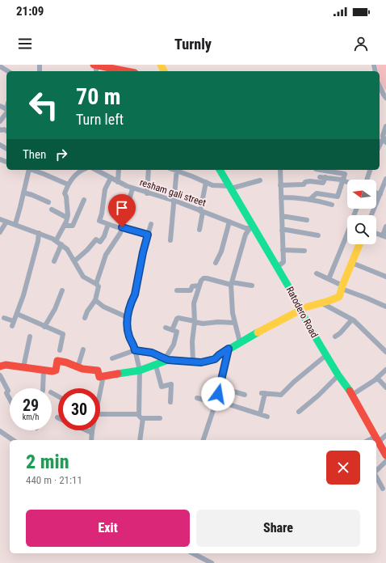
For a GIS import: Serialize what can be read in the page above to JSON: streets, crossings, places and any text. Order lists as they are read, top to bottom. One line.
{"streets":{"street":["resham gali street","Ratodero Road"]},"crossings":[["resham gali street","Ratodero Road"]],"north":"left","page":{"status":"21:09","header":"Turnly","turn":["70 m","Turn left"],"then":"Then","speed":"29 km/h","limit":"30","heading":["2 min","440 m · 21:11"],"buttons":["Exit","Share"]}}
